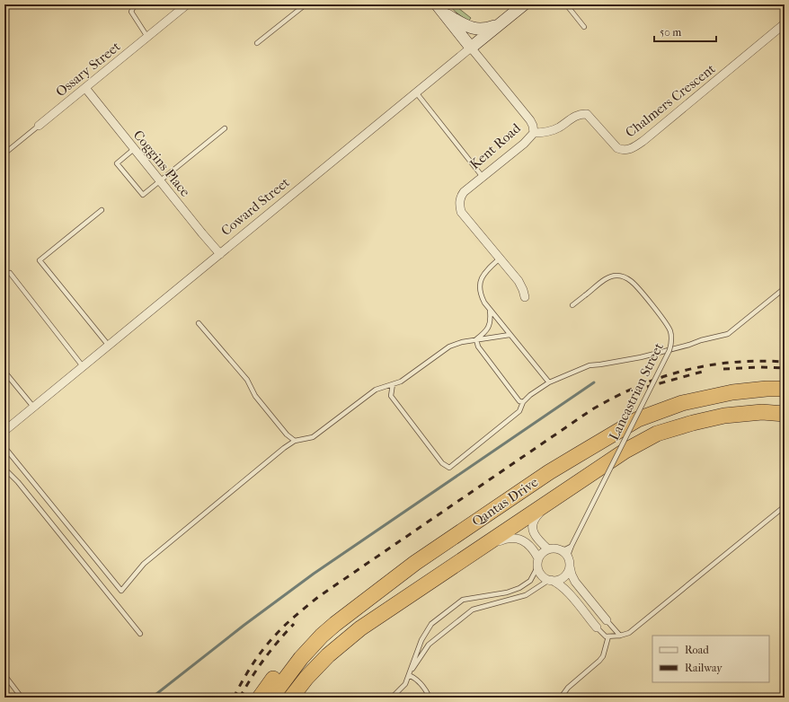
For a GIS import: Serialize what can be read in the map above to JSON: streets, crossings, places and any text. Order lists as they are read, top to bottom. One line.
{"streets":{"highway":["Qantas Drive"],"main road":["Kent Road","Coward Street"],"street":["Ossary Street","Chalmers Crescent","Coggins Place"],"lane":["Lancastrian Street"]},"crossings":[["Ossary Street","Coggins Place"],["Chalmers Crescent","Kent Road"],["Kent Road","Coward Street"],["Coggins Place","Coward Street"]],"legend":["Road","Railway"],"scale_bar":"50 m"}
